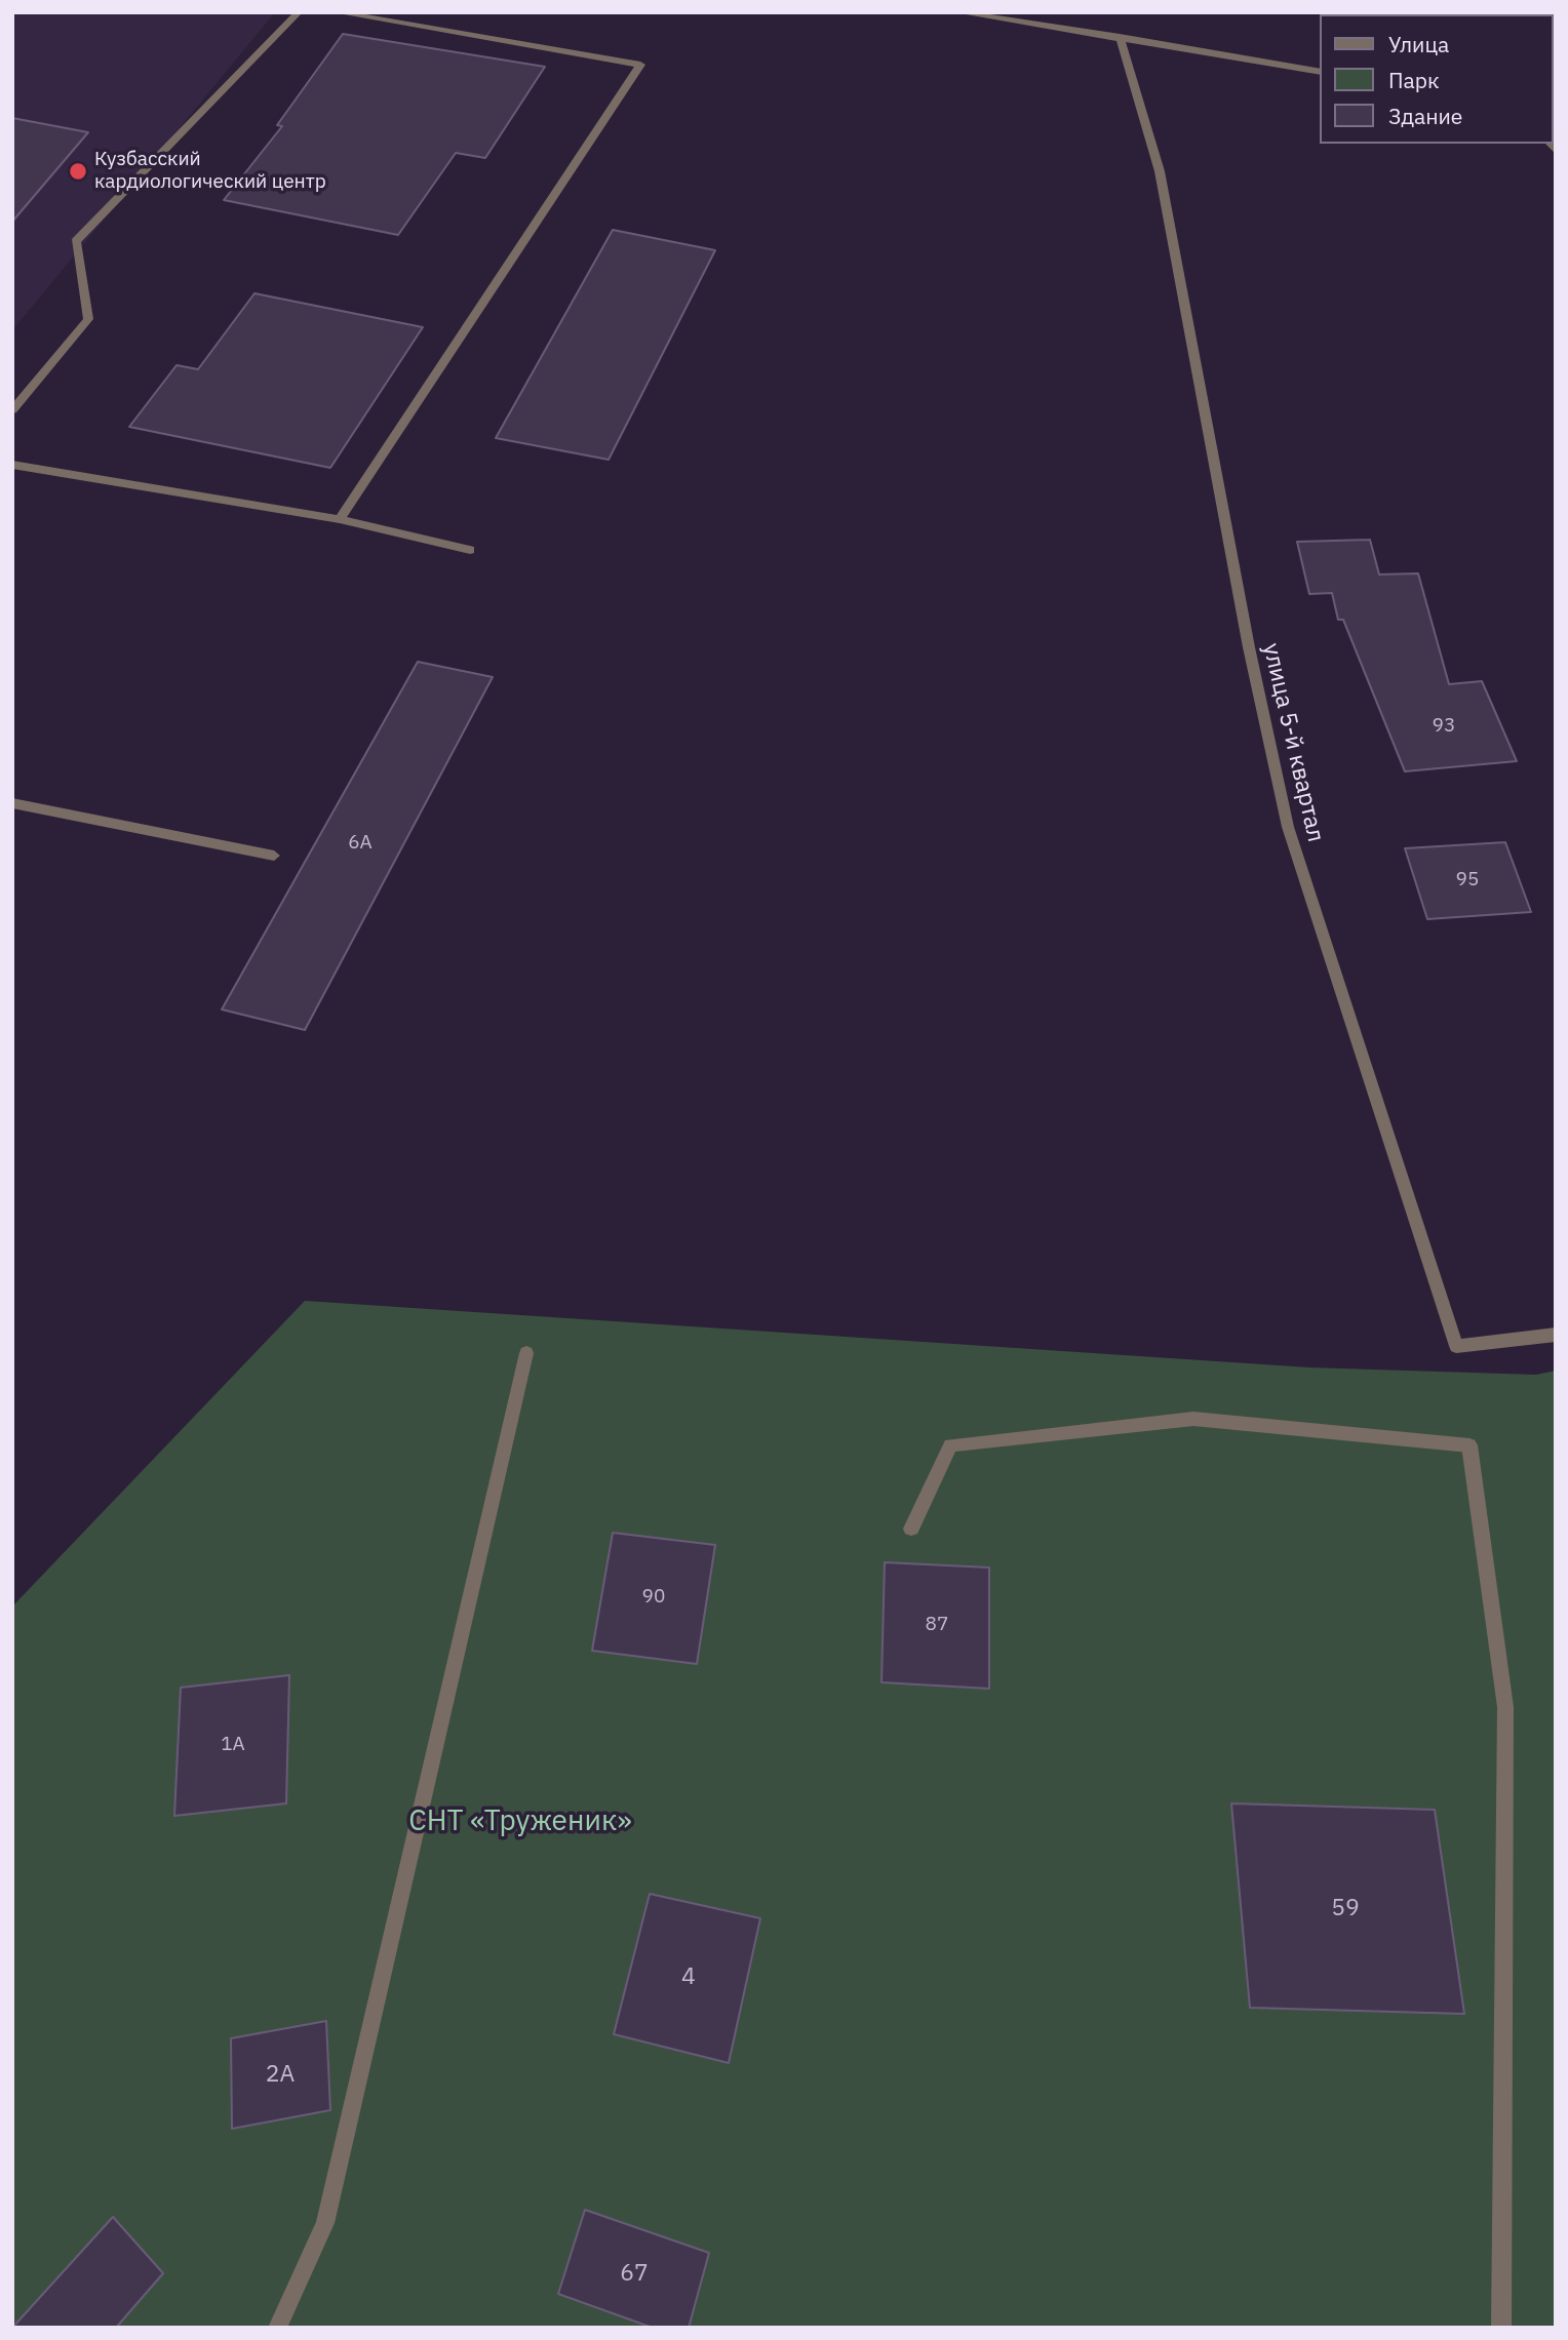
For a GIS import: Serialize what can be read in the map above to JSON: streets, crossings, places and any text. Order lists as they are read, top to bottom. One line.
{"streets":{"street":["улица 5-й квартал"]},"parks":["СНТ «Труженик»"],"places":["Кузбасский кардиологический центр"],"house_numbers":["93","6А","95","90","87","1А","59","4","2А","67"],"legend":["Улица","Парк","Здание"]}
